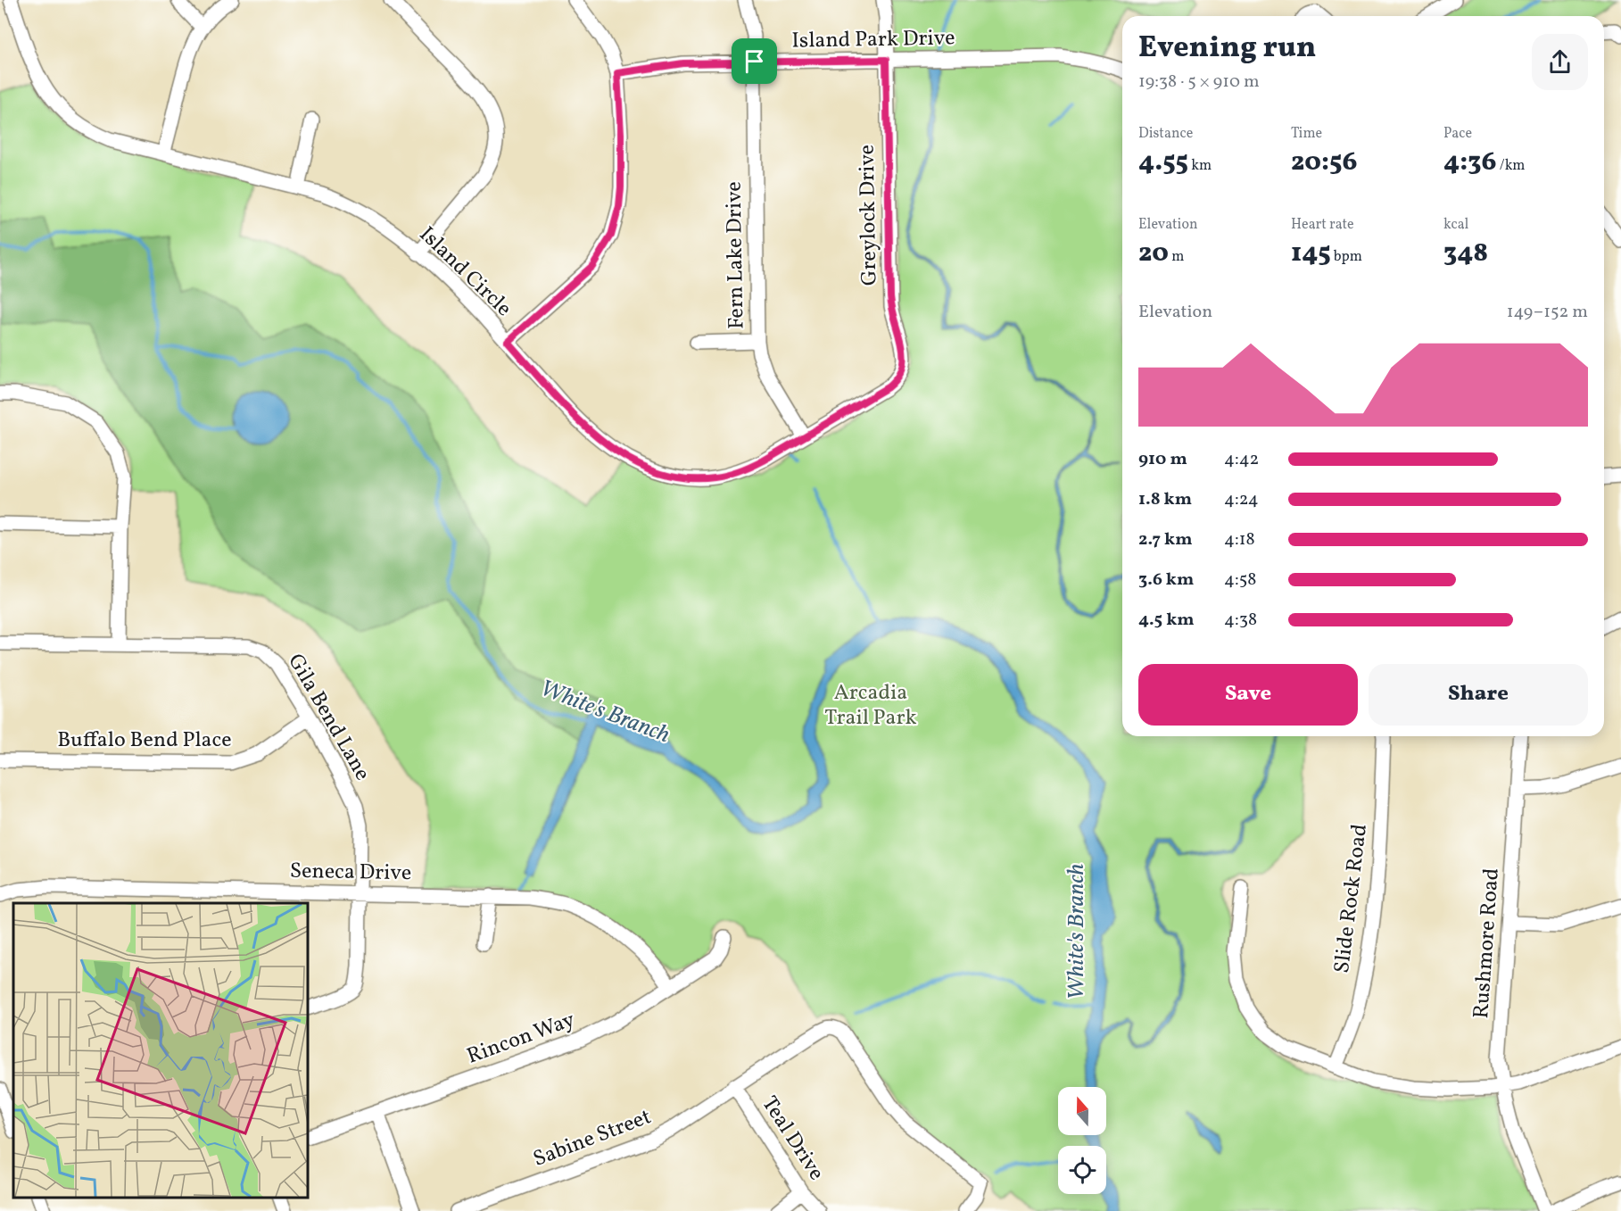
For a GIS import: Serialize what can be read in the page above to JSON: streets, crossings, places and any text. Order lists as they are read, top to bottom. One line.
{"streets":{"street":["Island Park Drive","Greylock Drive","Fern Lake Drive","Island Circle","Gila Bend Lane","Buffalo Bend Place","Seneca Drive","Slide Rock Road","Rushmore Road","Rincon Way","Sabine Street","Teal Drive"]},"crossings":[["Island Park Drive","Greylock Drive"],["Island Park Drive","Fern Lake Drive"],["Greylock Drive","Island Circle"],["Fern Lake Drive","Island Circle"],["Gila Bend Lane","Buffalo Bend Place"],["Gila Bend Lane","Seneca Drive"],["Seneca Drive","Rincon Way"],["Sabine Street","Teal Drive"]],"water":["White's Branch"],"parks":["Arcadia Trail Park"],"north":"top","page":{"heading":["Evening run","19:38 · 5 × 910 m"],"stats":[["Distance","4.55 km"],["Time","20:56"],["Pace","4:36 /km"],["Elevation","20 m"],["Heart rate","145 bpm"],["kcal","348"]],"chart":["Elevation","149–152 m"],"list":[{"name":"910 m","note":"4:42"},{"name":"1.8 km","note":"4:24"},{"name":"2.7 km","note":"4:18"},{"name":"3.6 km","note":"4:58"},{"name":"4.5 km","note":"4:38"}],"buttons":["Save","Share"]}}
